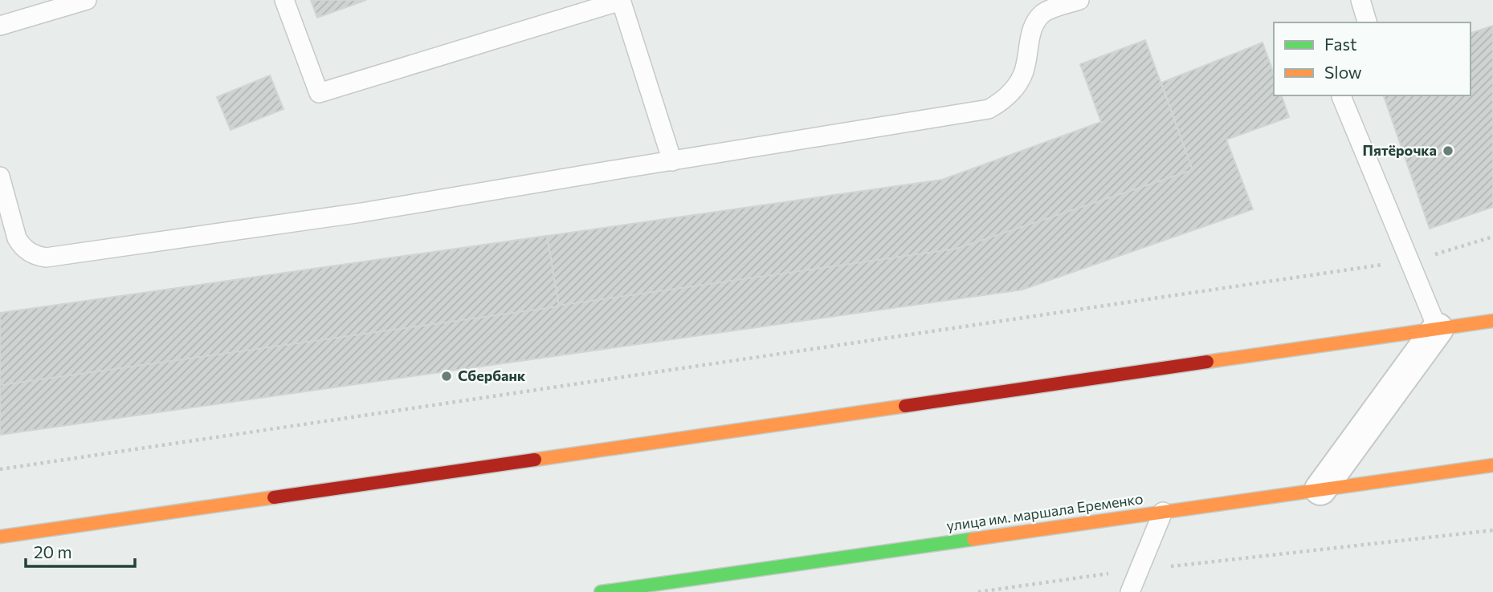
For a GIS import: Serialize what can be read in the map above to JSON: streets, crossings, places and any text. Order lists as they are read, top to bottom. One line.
{"streets":{"main road":["улица им. маршала Еременко"]},"places":["Пятёрочка","Сбербанк"],"legend":["Fast","Slow"],"scale_bar":"20 m"}
